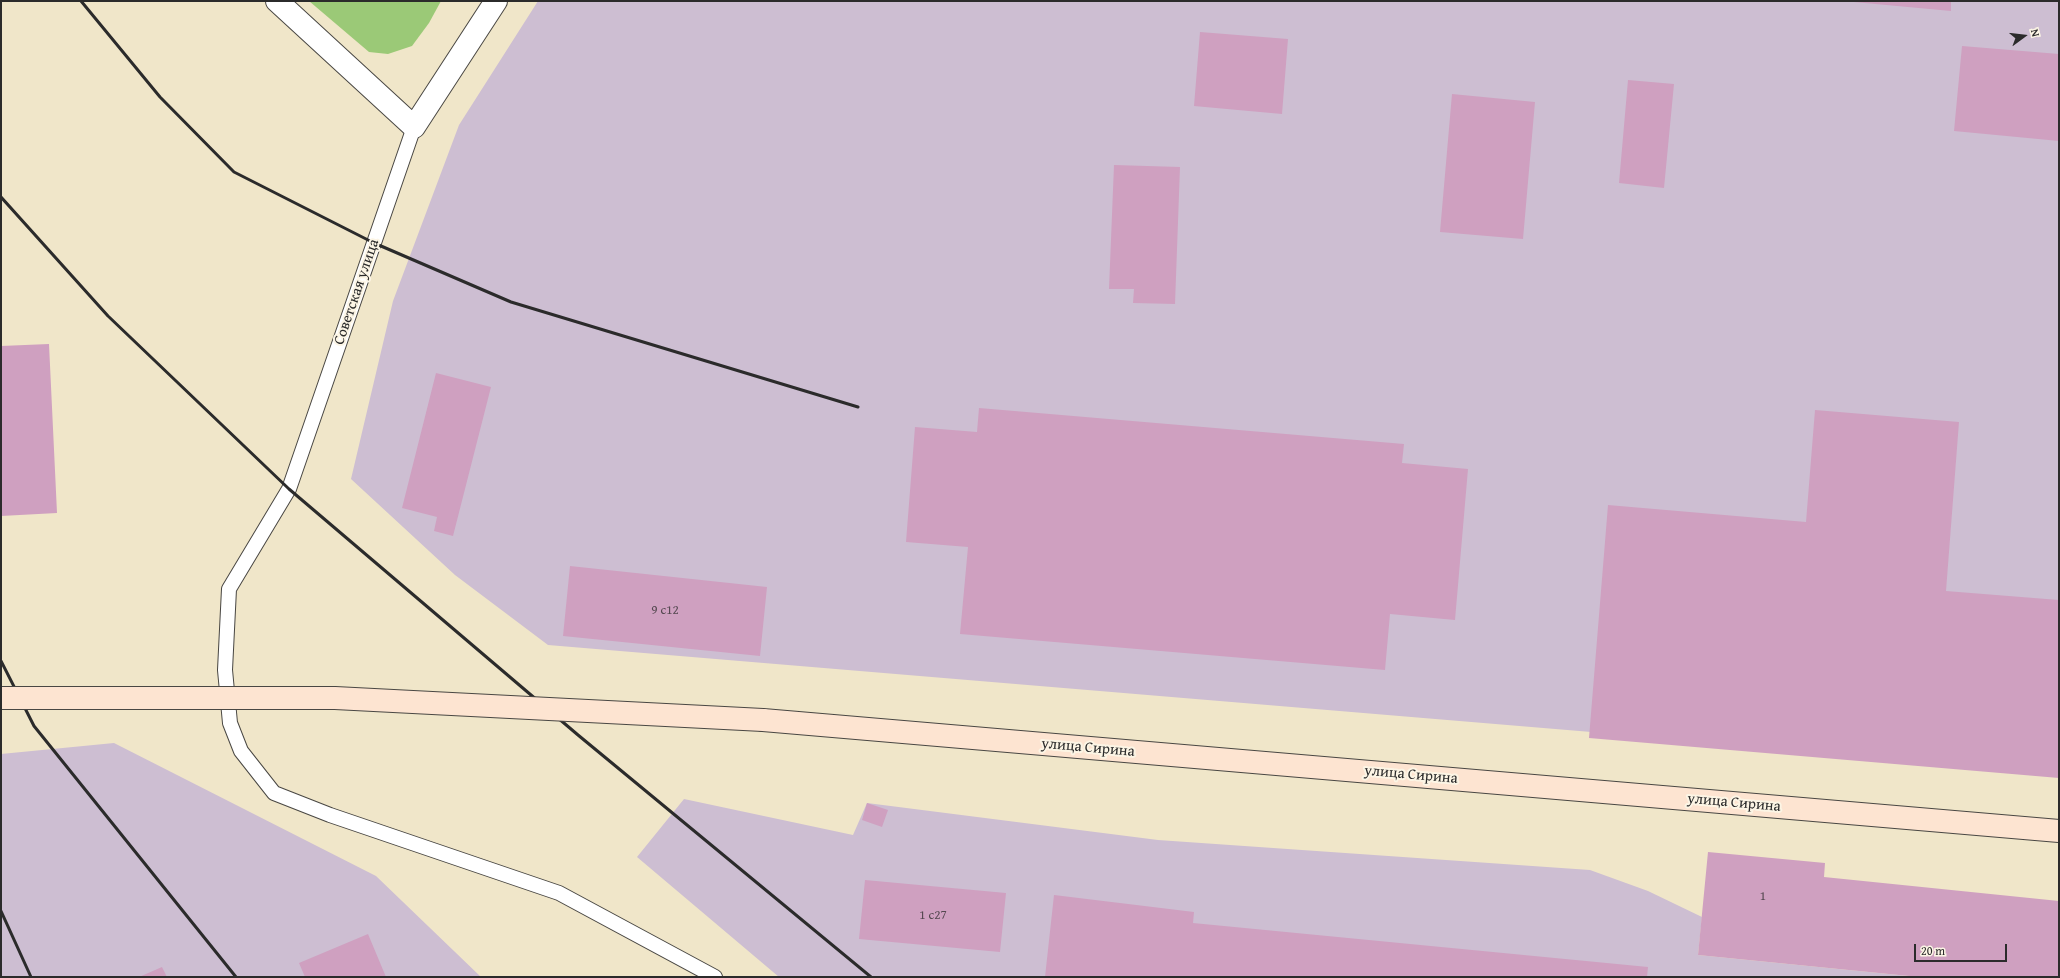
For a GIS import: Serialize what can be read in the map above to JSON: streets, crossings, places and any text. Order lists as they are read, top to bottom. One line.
{"streets":{"street":["Советская улица","улица Сирина"]},"house_numbers":["9 с12","1","1 с27"],"scale_bar":"20 m","north":"right"}
